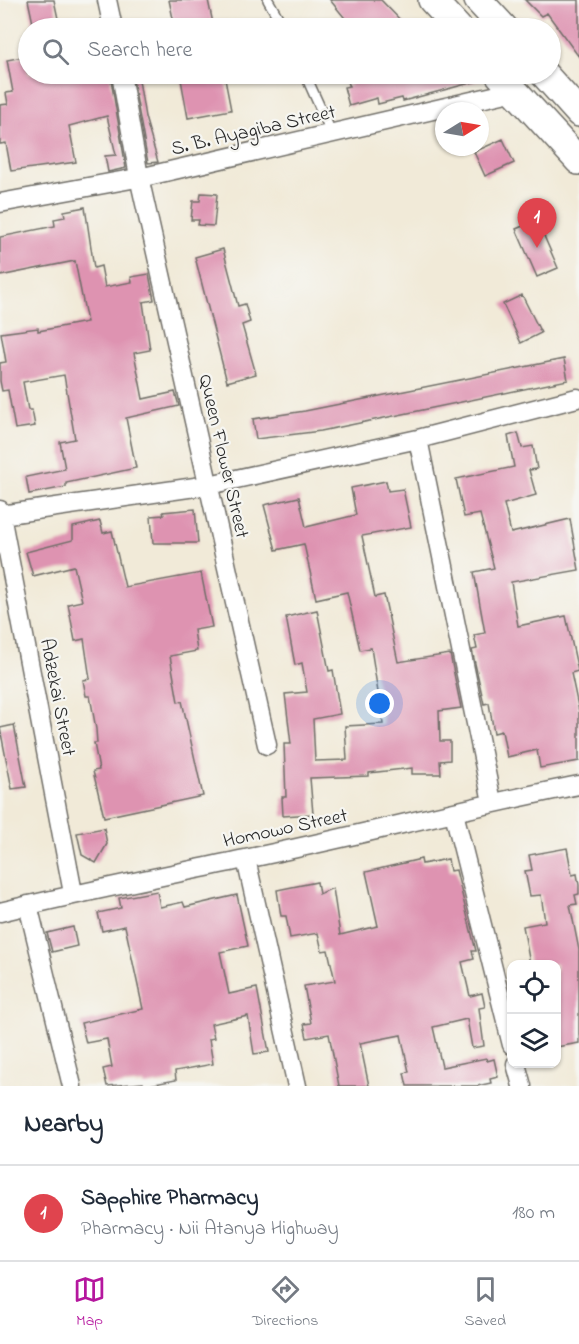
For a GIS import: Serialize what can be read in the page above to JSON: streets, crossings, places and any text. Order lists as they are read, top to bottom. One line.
{"streets":{"street":["S. B. Ayagiba Street","Queen Flower Street","Adzekai Street","Homowo Street"]},"crossings":[["S. B. Ayagiba Street","Queen Flower Street"],["Adzekai Street","Homowo Street"]],"north":"right","page":{"search":"Search here","pins":"1","heading":"Nearby","list":[{"mark":"1","name":"Sapphire Pharmacy","note":"Pharmacy · Nii Atanya Highway","value":"180 m"}],"nav":["Map","Directions","Saved"]}}
